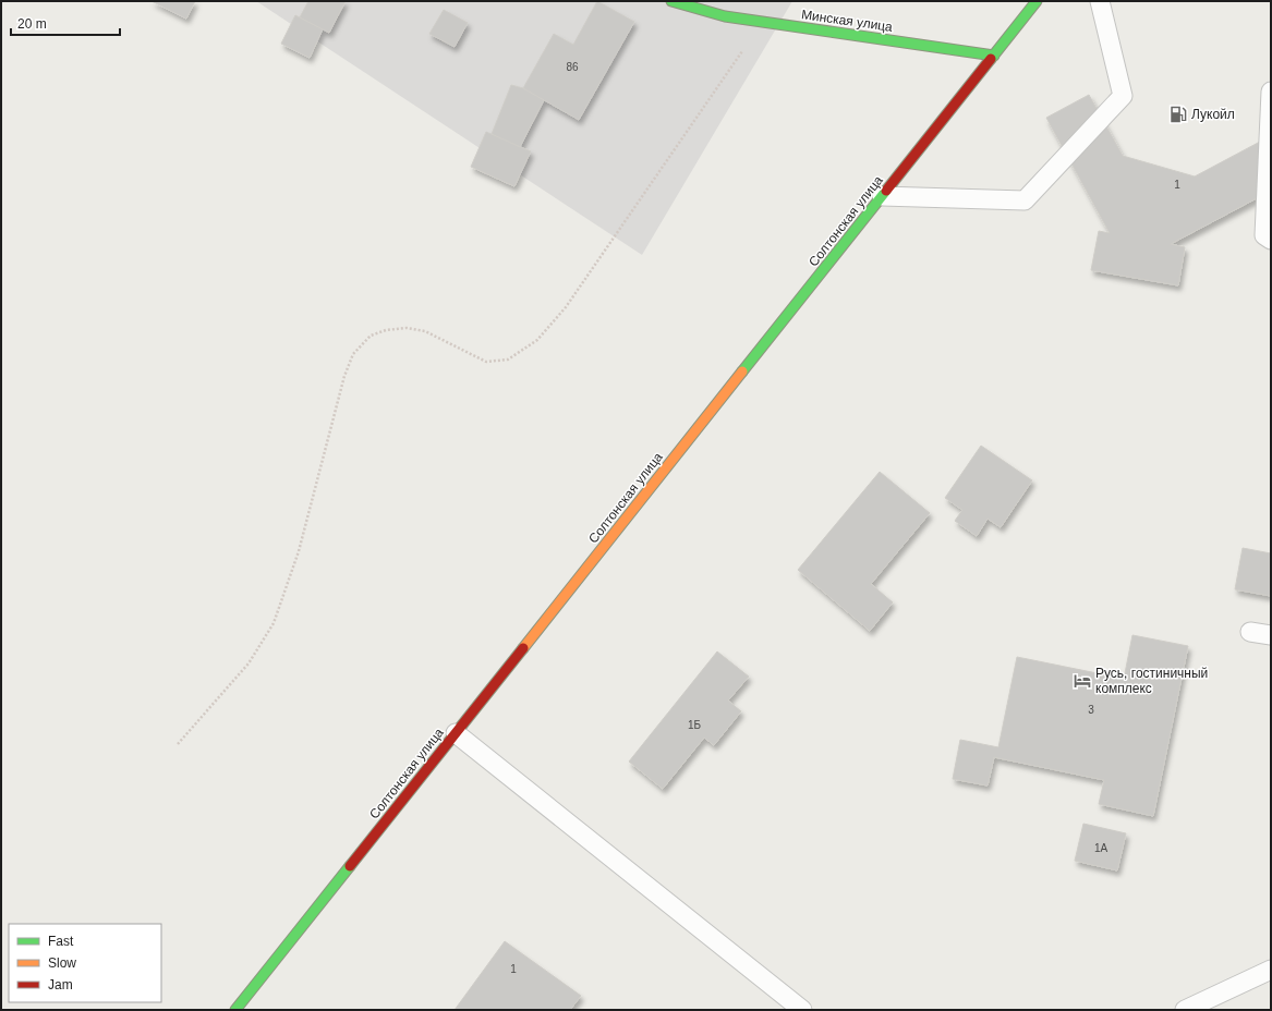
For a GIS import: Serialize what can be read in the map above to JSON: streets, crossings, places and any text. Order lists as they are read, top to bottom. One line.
{"streets":{"main road":["Минская улица","Солтонская улица"]},"crossings":[["Минская улица","Солтонская улица"]],"places":{"fuel station":["Лукойл"],"hotel":["Русь, гостиничный комплекс"]},"house_numbers":["86","1","3","1Б","1А","1"],"legend":["Fast","Slow","Jam"],"scale_bar":"20 m"}
